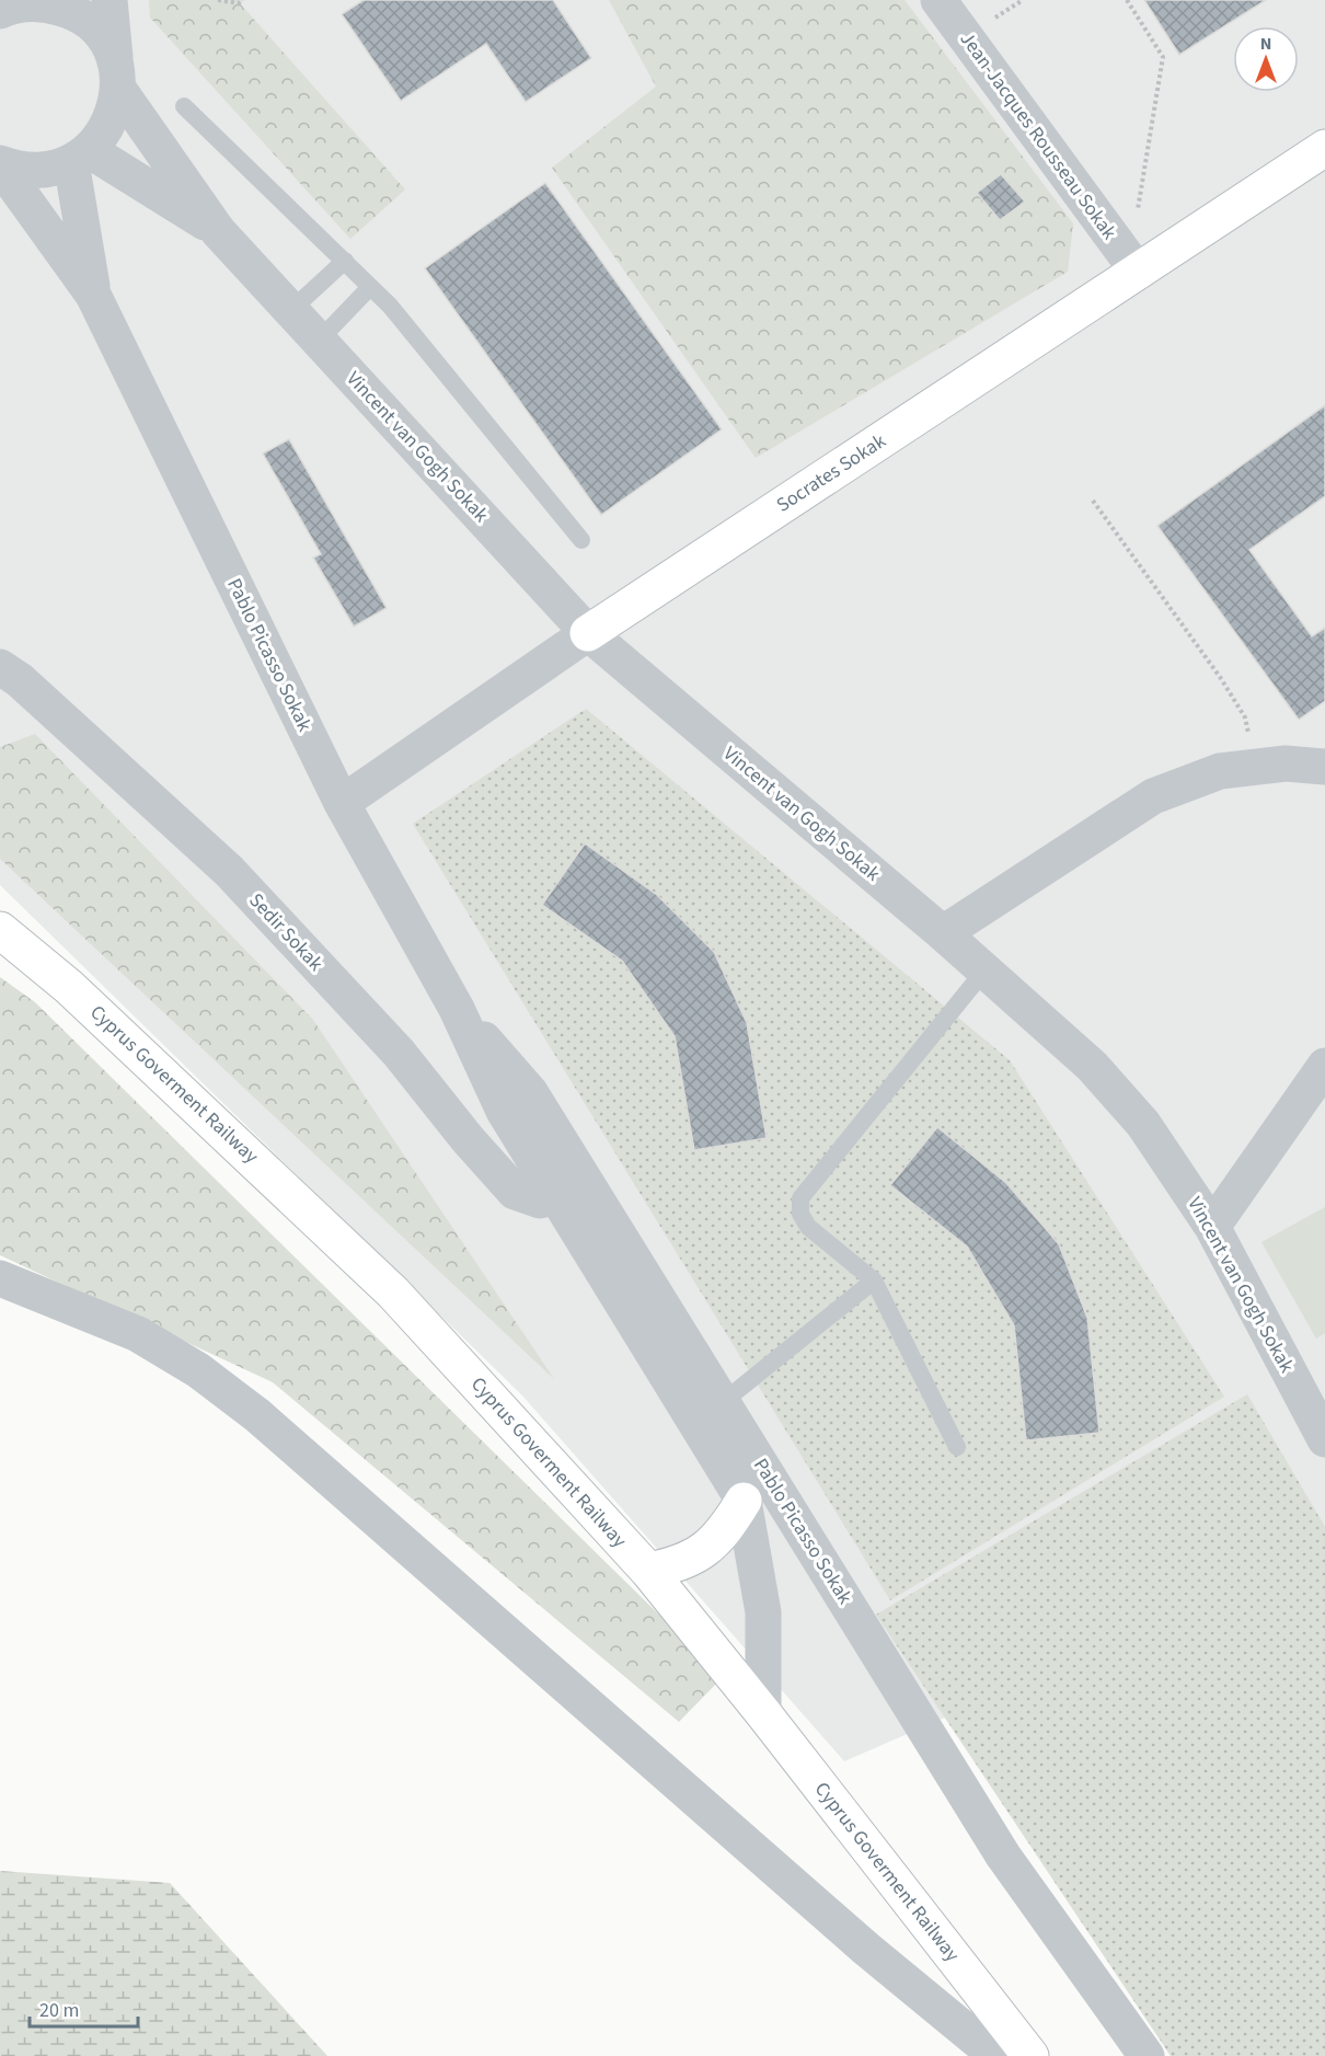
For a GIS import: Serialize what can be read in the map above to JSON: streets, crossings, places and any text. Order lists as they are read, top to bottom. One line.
{"streets":{"main road":["Socrates Sokak","Cyprus Goverment Railway"],"street":["Jean-Jacques Rousseau Sokak","Vincent van Gogh Sokak","Pablo Picasso Sokak","Sedir Sokak"]},"crossings":[["Jean-Jacques Rousseau Sokak","Socrates Sokak"],["Vincent van Gogh Sokak","Socrates Sokak"],["Socrates Sokak","Pablo Picasso Sokak"],["Pablo Picasso Sokak","Sedir Sokak"],["Pablo Picasso Sokak","Cyprus Goverment Railway"]],"scale_bar":"20 m","north":"top"}
